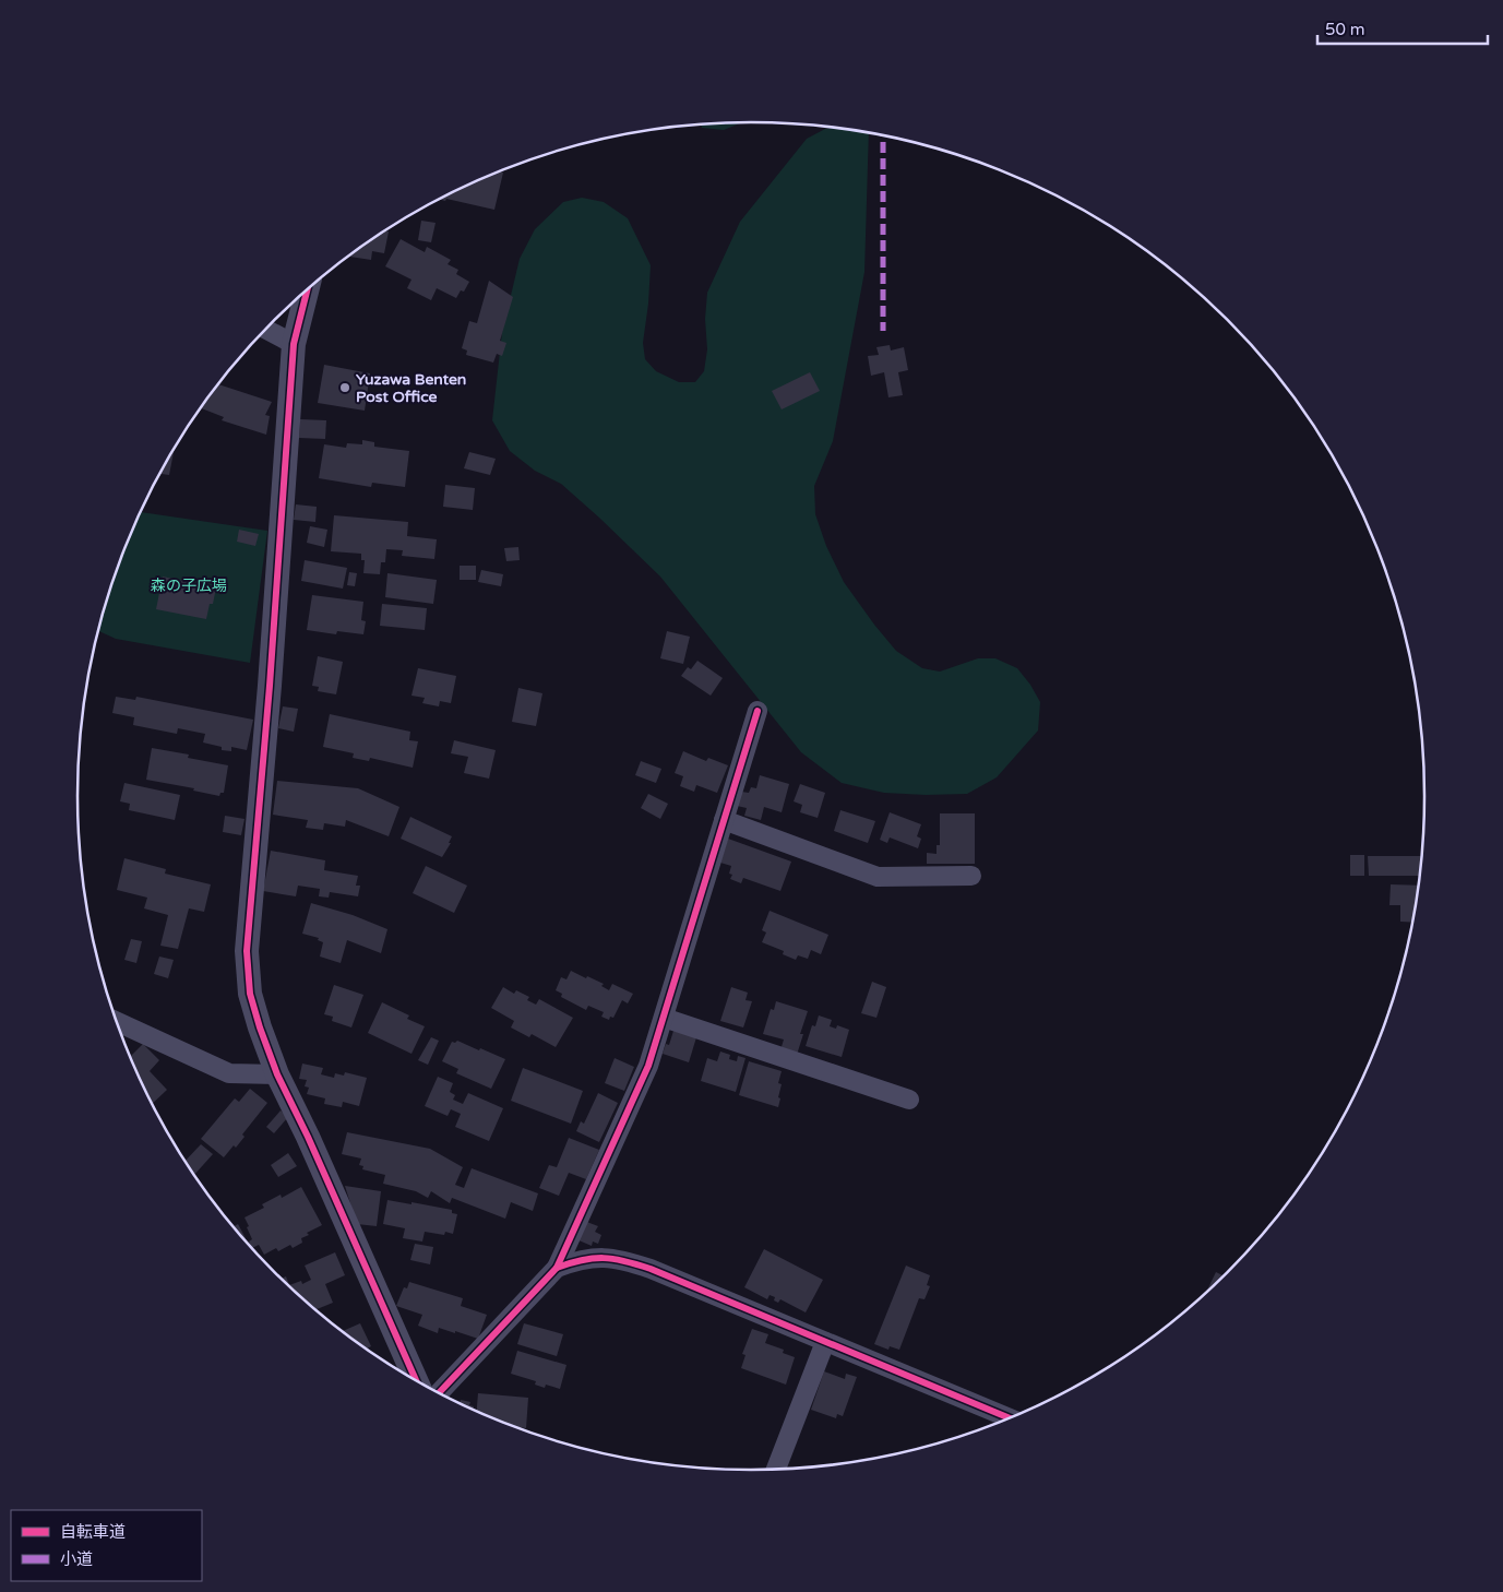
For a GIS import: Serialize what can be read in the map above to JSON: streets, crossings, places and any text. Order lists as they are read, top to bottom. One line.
{"parks":["森の子広場"],"places":["Yuzawa Benten Post Office"],"legend":["自転車道","小道"],"scale_bar":"50 m"}
